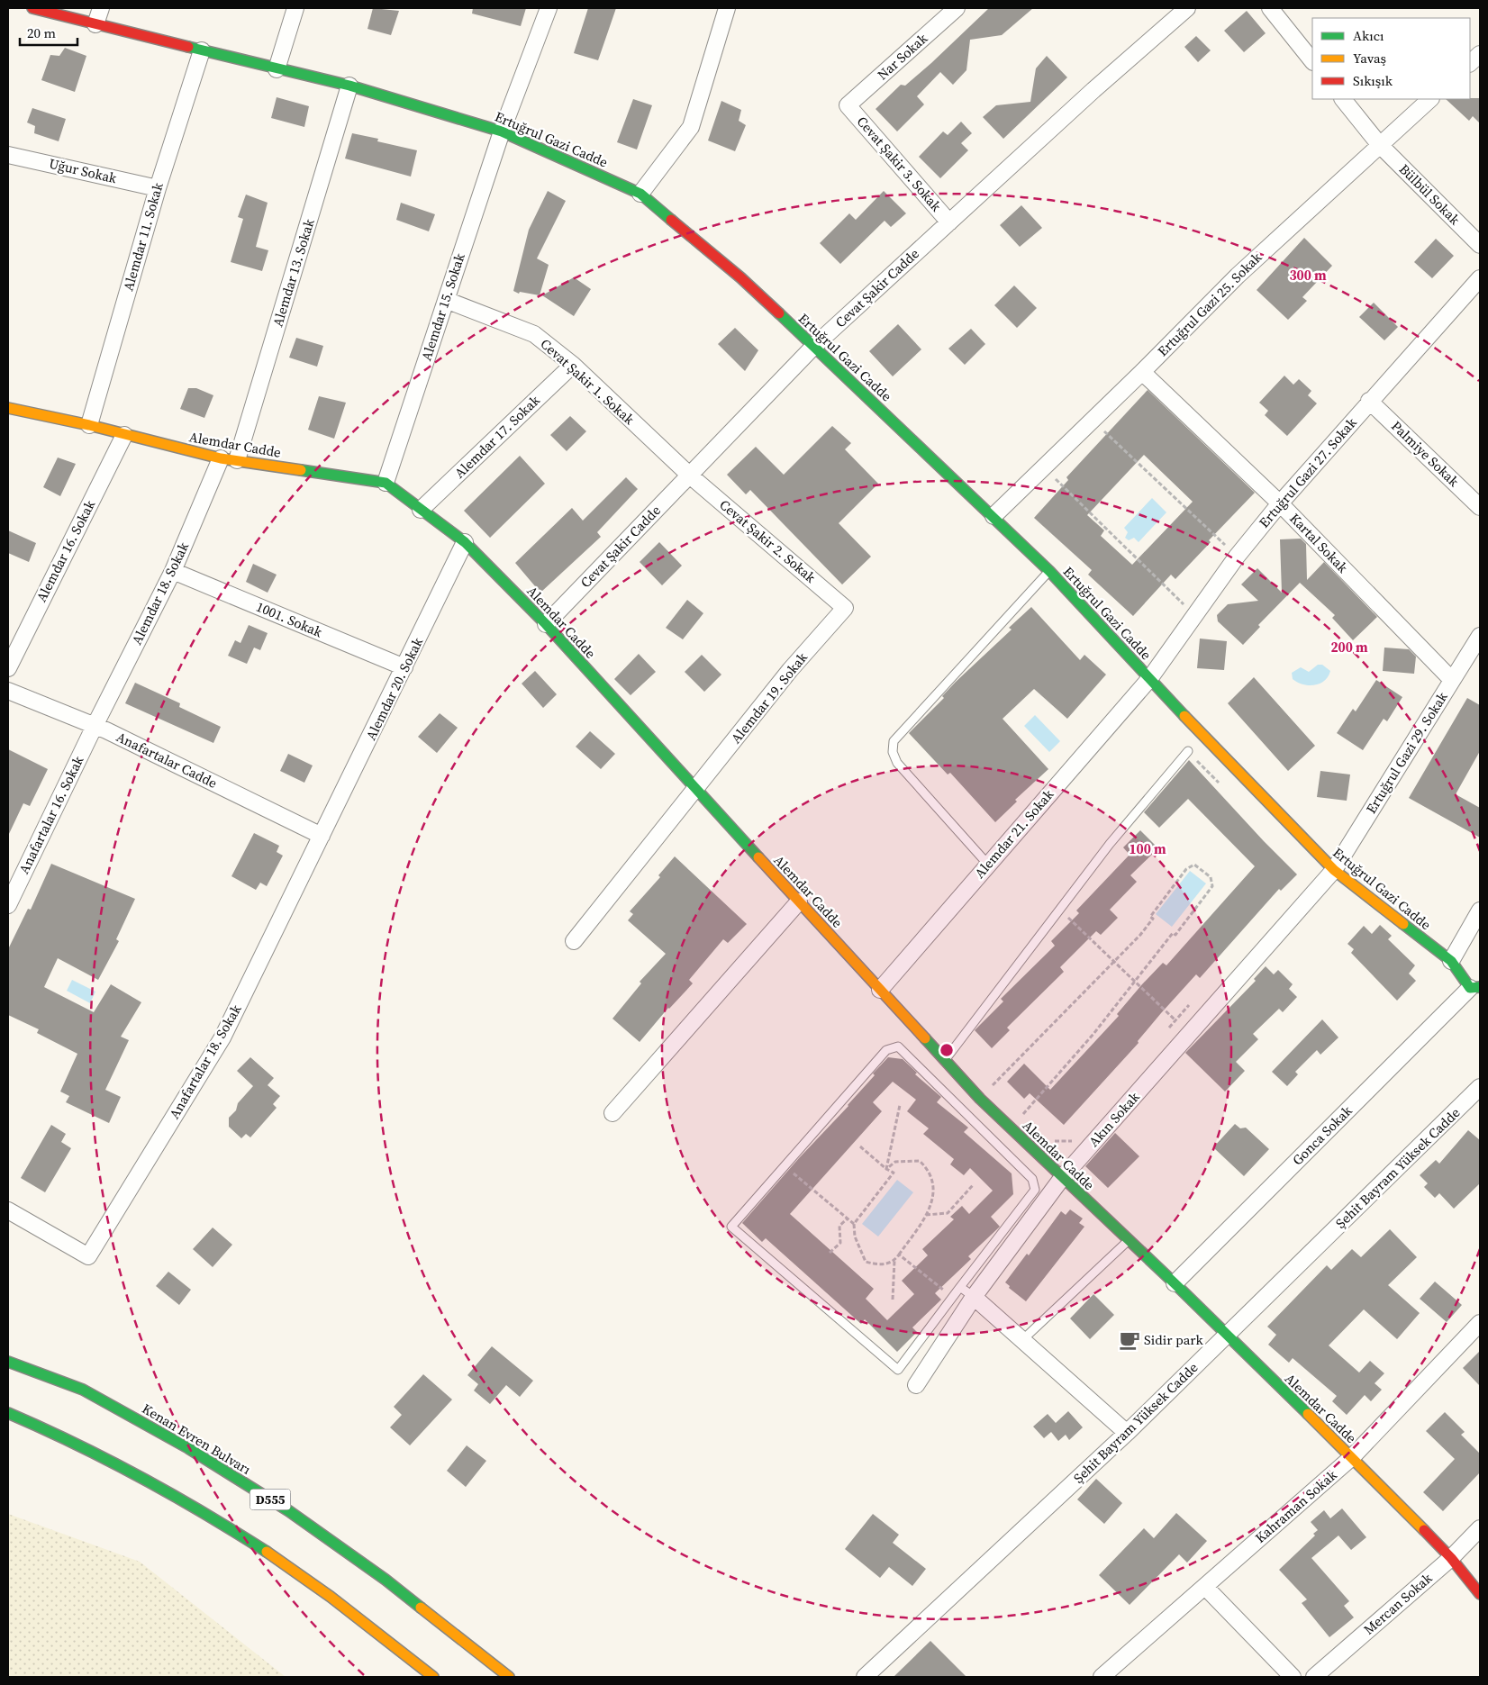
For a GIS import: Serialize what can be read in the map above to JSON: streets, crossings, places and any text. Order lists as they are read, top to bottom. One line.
{"streets":{"street":["Nar Sokak","Ertuğrul Gazi Cadde","Cevat Şakir 3. Sokak","Uğur Sokak","Bülbül Sokak","Alemdar 11. Sokak","Alemdar 13. Sokak","Cevat Şakir Cadde","Ertuğrul Gazi 25. Sokak","Alemdar 15. Sokak","Cevat Şakir 1. Sokak","Alemdar 17. Sokak","Alemdar Cadde","Palmiye Sokak","Ertuğrul Gazi 27. Sokak","Cevat Şakir 2. Sokak","Kartal Sokak","Alemdar 16. Sokak","Alemdar 18. Sokak","1001. Sokak","Alemdar 20. Sokak","Alemdar 19. Sokak","Ertuğrul Gazi 29. Sokak","Anafartalar Cadde","Anafartalar 16. Sokak","Alemdar 21. Sokak","Anafartalar 18. Sokak","Akın Sokak","Gonca Sokak","Şehit Bayram Yüksek Cadde","Kenan Evren Bulvarı","D555","Kahraman Sokak","Mercan Sokak"]},"crossings":[["Nar Sokak","Cevat Şakir 3. Sokak"],["Ertuğrul Gazi Cadde","Alemdar 11. Sokak"],["Ertuğrul Gazi Cadde","Alemdar 13. Sokak"],["Ertuğrul Gazi Cadde","Cevat Şakir Cadde"],["Ertuğrul Gazi Cadde","Ertuğrul Gazi 25. Sokak"],["Ertuğrul Gazi Cadde","Alemdar 15. Sokak"],["Ertuğrul Gazi Cadde","Ertuğrul Gazi 27. Sokak"],["Ertuğrul Gazi Cadde","Ertuğrul Gazi 29. Sokak"],["Ertuğrul Gazi Cadde","Alemdar 21. Sokak"],["Ertuğrul Gazi Cadde","Akın Sokak"],["Ertuğrul Gazi Cadde","Gonca Sokak"],["Cevat Şakir 3. Sokak","Cevat Şakir Cadde"],["Uğur Sokak","Alemdar 11. Sokak"],["Bülbül Sokak","Ertuğrul Gazi 25. Sokak"],["Alemdar 11. Sokak","Alemdar Cadde"],["Alemdar 13. Sokak","Alemdar Cadde"],["Cevat Şakir Cadde","Cevat Şakir 1. Sokak"],["Cevat Şakir Cadde","Alemdar Cadde"],["Cevat Şakir Cadde","Cevat Şakir 2. Sokak"],["Ertuğrul Gazi 25. Sokak","Kartal Sokak"],["Alemdar 15. Sokak","Cevat Şakir 1. Sokak"],["Alemdar 15. Sokak","Alemdar Cadde"],["Cevat Şakir 1. Sokak","Alemdar 17. Sokak"],["Cevat Şakir 1. Sokak","Cevat Şakir 2. Sokak"],["Alemdar 17. Sokak","Alemdar Cadde"],["Alemdar Cadde","Alemdar 16. Sokak"],["Alemdar Cadde","Alemdar 18. Sokak"],["Alemdar Cadde","Alemdar 20. Sokak"],["Alemdar Cadde","Alemdar 19. Sokak"],["Alemdar Cadde","Alemdar 21. Sokak"],["Alemdar Cadde","Akın Sokak"],["Alemdar Cadde","Gonca Sokak"],["Alemdar Cadde","Şehit Bayram Yüksek Cadde"],["Alemdar Cadde","Kahraman Sokak"],["Alemdar Cadde","Mercan Sokak"],["Palmiye Sokak","Ertuğrul Gazi 27. Sokak"],["Ertuğrul Gazi 27. Sokak","Kartal Sokak"],["Ertuğrul Gazi 27. Sokak","Alemdar 21. Sokak"],["Cevat Şakir 2. Sokak","Alemdar 19. Sokak"],["Kartal Sokak","Ertuğrul Gazi 29. Sokak"],["Alemdar 18. Sokak","1001. Sokak"],["Alemdar 18. Sokak","Anafartalar Cadde"],["Alemdar 18. Sokak","Anafartalar 16. Sokak"],["1001. Sokak","Alemdar 20. Sokak"],["Alemdar 20. Sokak","Anafartalar Cadde"],["Alemdar 20. Sokak","Anafartalar 18. Sokak"],["Ertuğrul Gazi 29. Sokak","Akın Sokak"],["Anafartalar Cadde","Anafartalar 16. Sokak"],["Anafartalar Cadde","Anafartalar 18. Sokak"]],"places":{"cafe":["Sidir park"]},"legend":["Akıcı","Yavaş","Sıkışık"],"scale_bar":"20 m","rings":["300 m","200 m","100 m"]}
